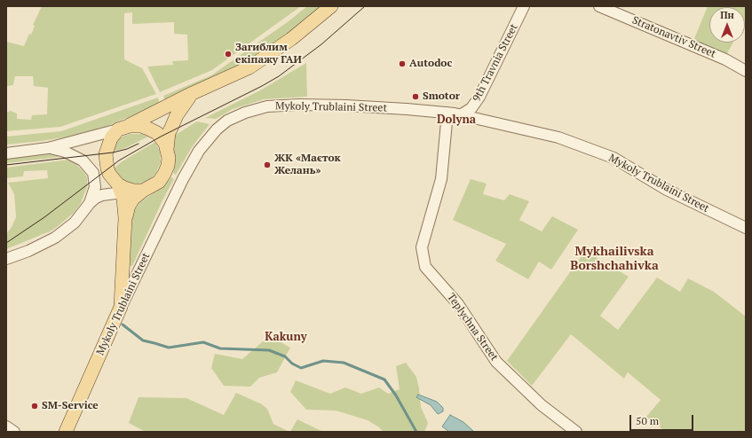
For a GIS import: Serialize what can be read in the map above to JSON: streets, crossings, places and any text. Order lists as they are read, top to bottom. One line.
{"streets":{"main road":["Mykoly Trublaini Street"],"street":["Stratonavtiv Street","9th Travnia Street","Teplychna Street"]},"crossings":[["9th Travnia Street","Mykoly Trublaini Street"],["Mykoly Trublaini Street","Teplychna Street"]],"districts":["Dolyna","Mykhailivska Borshchahivka","Kakuny"],"places":["Загиблим екіпажу ГАИ","Autodoc","Smotor","ЖК «Маєток Желань»","SM-Service"],"scale_bar":"50 m","north":"top"}
